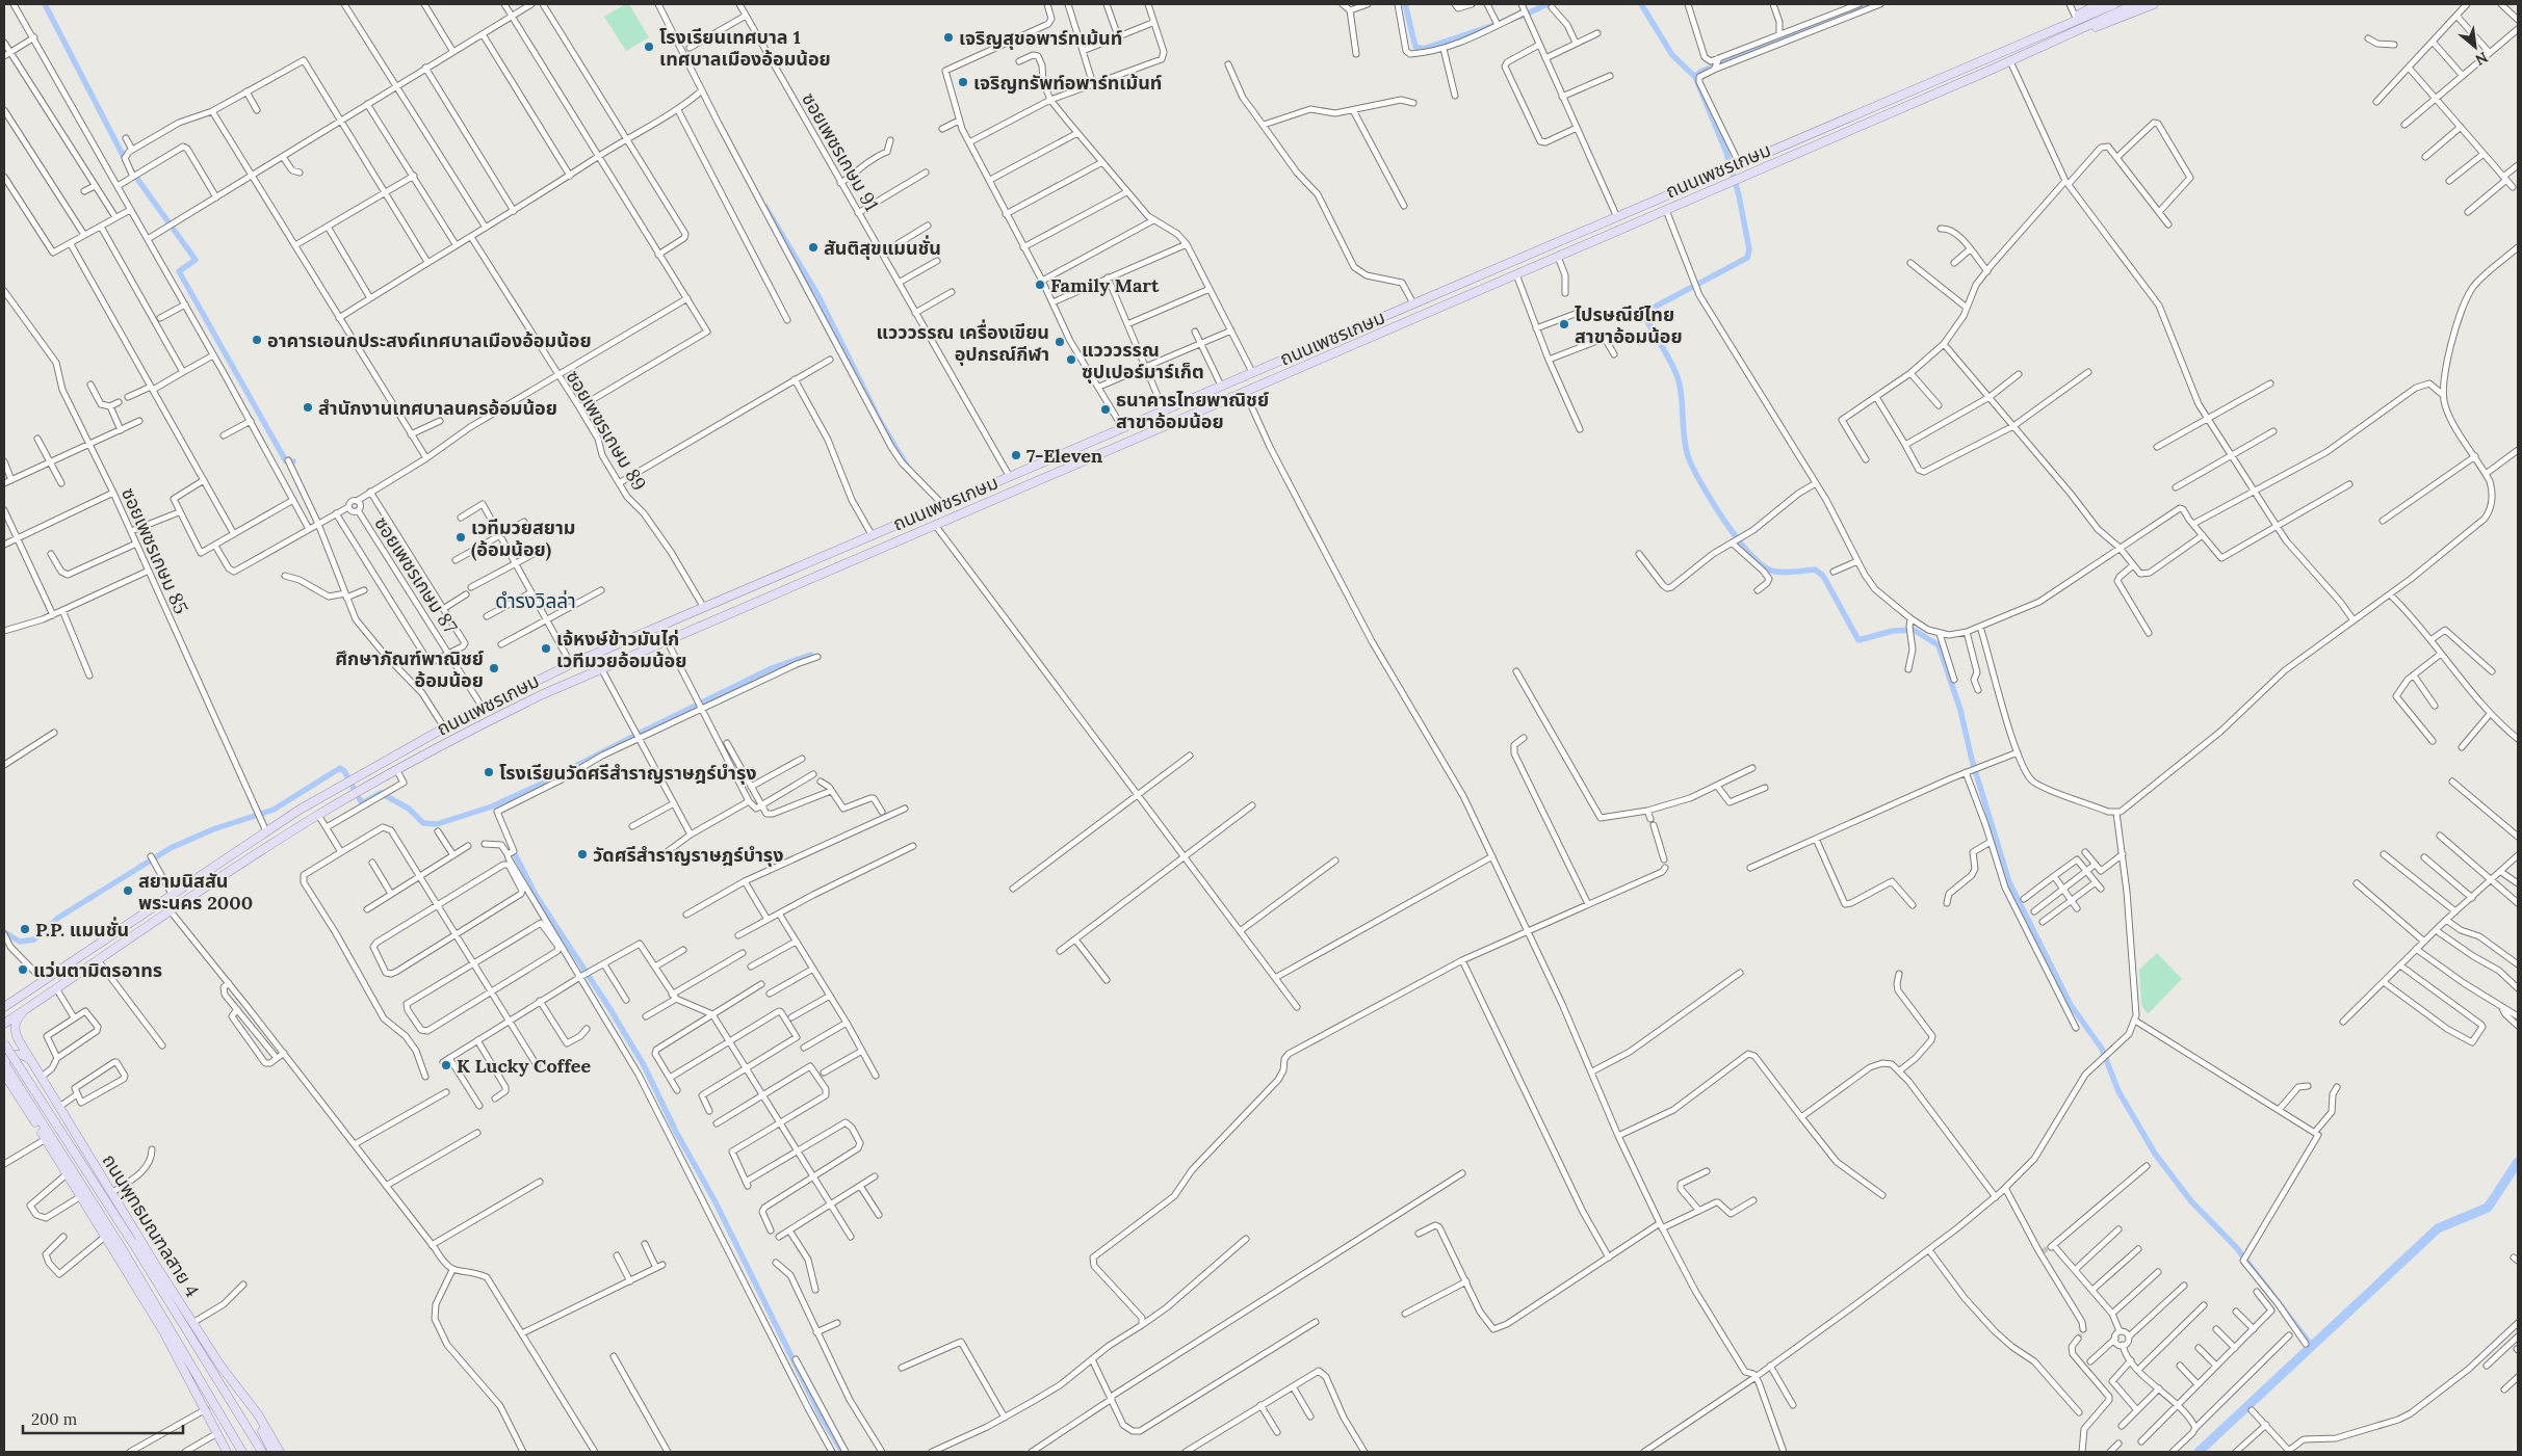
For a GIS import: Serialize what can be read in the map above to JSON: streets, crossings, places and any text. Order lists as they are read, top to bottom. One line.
{"streets":{"main road":["ถนนเพชรเกษม","ถนนพุทธมณฑลสาย 4"],"street":["ซอยเพชรเกษม 91","ซอยเพชรเกษม 89","ซอยเพชรเกษม 85","ซอยเพชรเกษม 87"]},"crossings":[["ซอยเพชรเกษม 91","ถนนเพชรเกษม"],["ถนนเพชรเกษม","ซอยเพชรเกษม 89"],["ถนนเพชรเกษม","ซอยเพชรเกษม 85"],["ถนนเพชรเกษม","ซอยเพชรเกษม 87"],["ถนนเพชรเกษม","ถนนพุทธมณฑลสาย 4"]],"districts":["ดำรงวิลล่า"],"places":["เจริญสุขอพาร์ทเม้นท์","โรงเรียนเทศบาล 1 เทศบาลเมืองอ้อมน้อย","เจริญทรัพท์อพาร์ทเม้นท์","สันติสุขแมนชั่น","Family Mart","ไปรษณีย์ไทย สาขาอ้อมน้อย","อาคารเอนกประสงค์เทศบาลเมืองอ้อมน้อย","แวววรรณ เครื่องเขียน อุปกรณ์กีฬา","แวววรรณ ซุปเปอร์มาร์เก็ต","สำนักงานเทศบาลนครอ้อมน้อย","ธนาคารไทยพาณิชย์ สาขาอ้อมน้อย","7-Eleven","เวทีมวยสยาม (อ้อมน้อย)","เจ้หงษ์ข้าวมันไก่ เวทีมวยอ้อมน้อย","ศึกษาภัณฑ์พาณิชย์ อ้อมน้อย","โรงเรียนวัดศรีสําราญราษฎร์บํารุง","วัดศรีสําราญราษฎร์บํารุง","สยามนิสสัน พระนคร 2000","P.P. แมนชั่น","แว่นตามิตรอาทร","K Lucky Coffee"],"scale_bar":"200 m","north":"bottom right"}
